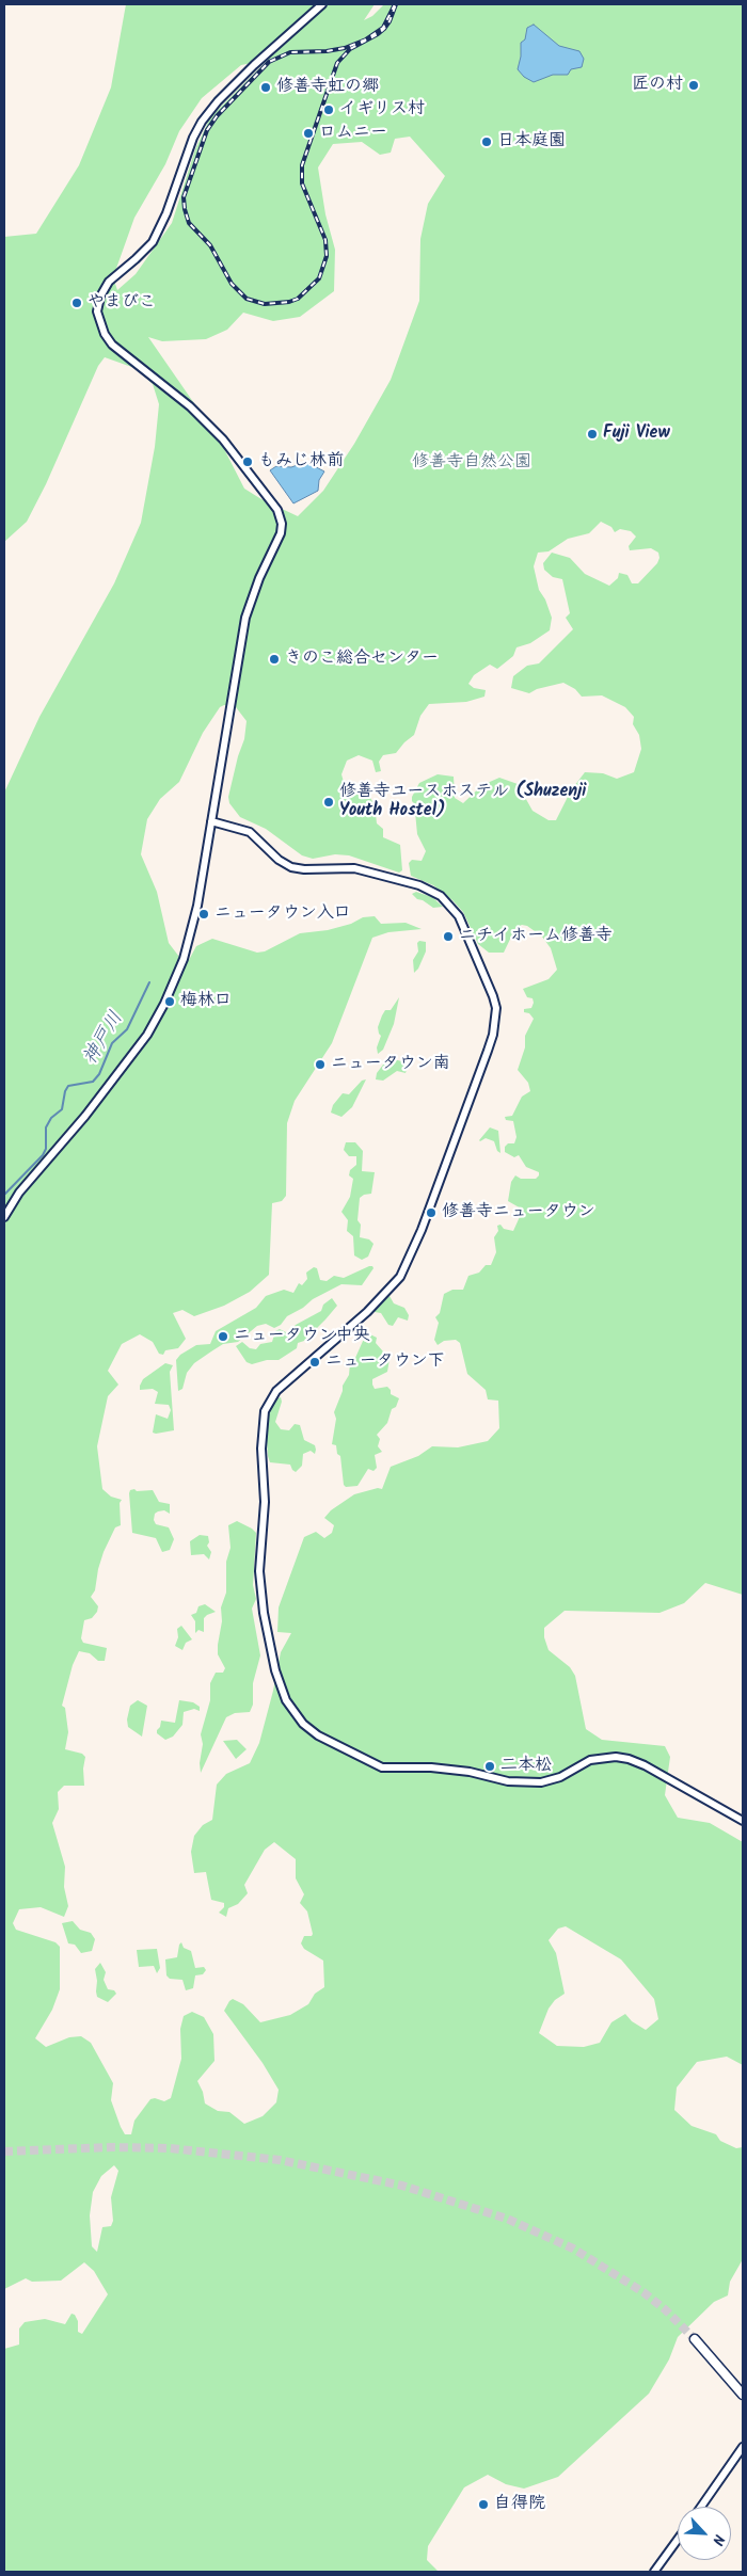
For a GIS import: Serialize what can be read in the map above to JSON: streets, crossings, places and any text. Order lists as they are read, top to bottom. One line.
{"water":["神戸川"],"parks":["修善寺自然公園"],"places":["匠の村","修善寺虹の郷","イギリス村","ロムニー","日本庭園","やまびこ","Fuji View","もみじ林前","きのこ総合センター","修善寺ユースホステル (Shuzenji Youth Hostel)","ニュータウン入口","ニチイホーム修善寺","梅林口","ニュータウン南","修善寺ニュータウン","ニュータウン中央","ニュータウン下","二本松","自得院"],"north":"bottom right"}
